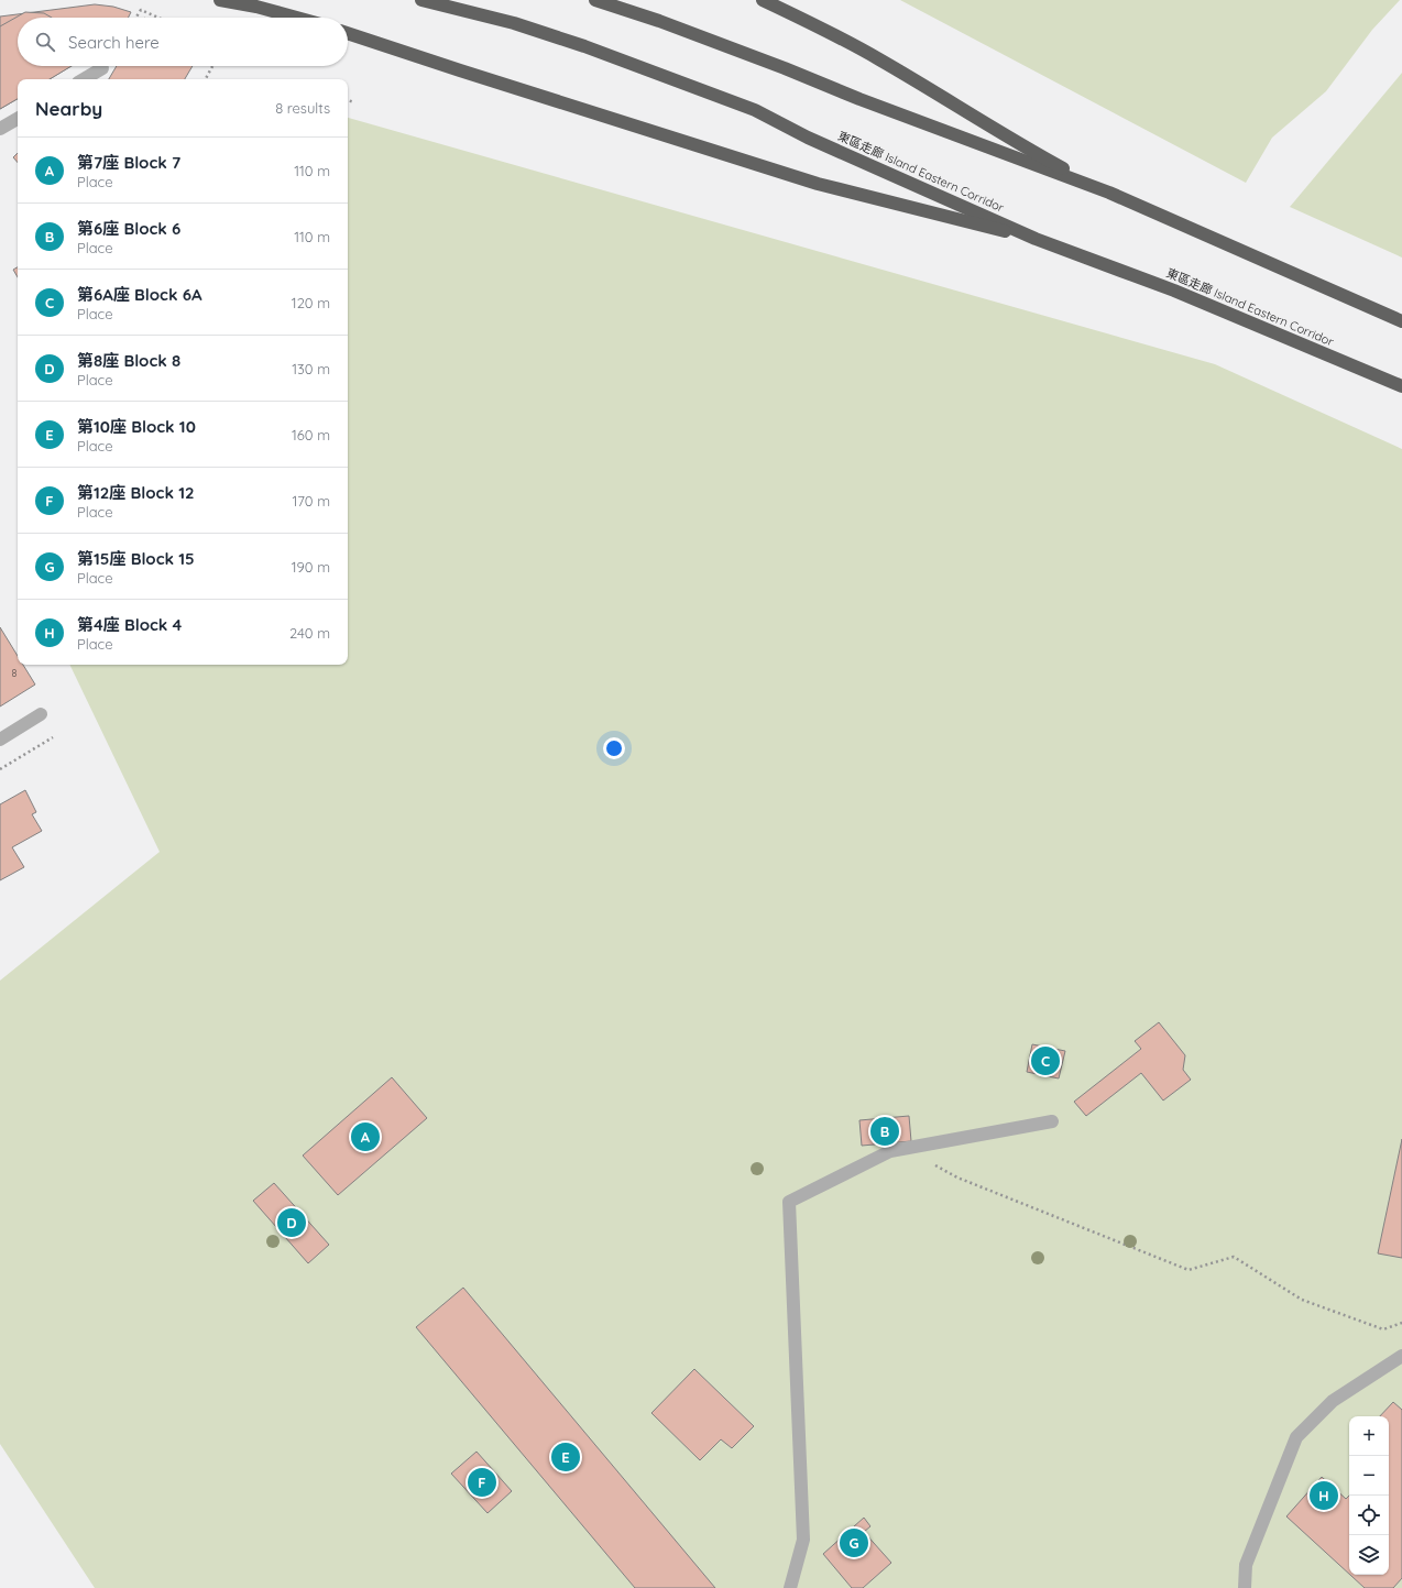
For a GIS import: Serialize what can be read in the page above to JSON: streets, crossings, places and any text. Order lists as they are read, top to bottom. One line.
{"streets":{"highway":["東區走廊 Island Eastern Corridor"]},"house_numbers":["8"],"page":{"search":"Search here","heading":["Nearby","8 results"],"list":[{"mark":"A","name":"第7座 Block 7","note":"Place","value":"110 m"},{"mark":"B","name":"第6座 Block 6","note":"Place","value":"110 m"},{"mark":"C","name":"第6A座 Block 6A","note":"Place","value":"120 m"},{"mark":"D","name":"第8座 Block 8","note":"Place","value":"130 m"},{"mark":"E","name":"第10座 Block 10","note":"Place","value":"160 m"},{"mark":"F","name":"第12座 Block 12","note":"Place","value":"170 m"},{"mark":"G","name":"第15座 Block 15","note":"Place","value":"190 m"},{"mark":"H","name":"第4座 Block 4","note":"Place","value":"240 m"}],"pins":["C","B","A","D","E","F","H","G"],"map_buttons":["+","−"]}}
